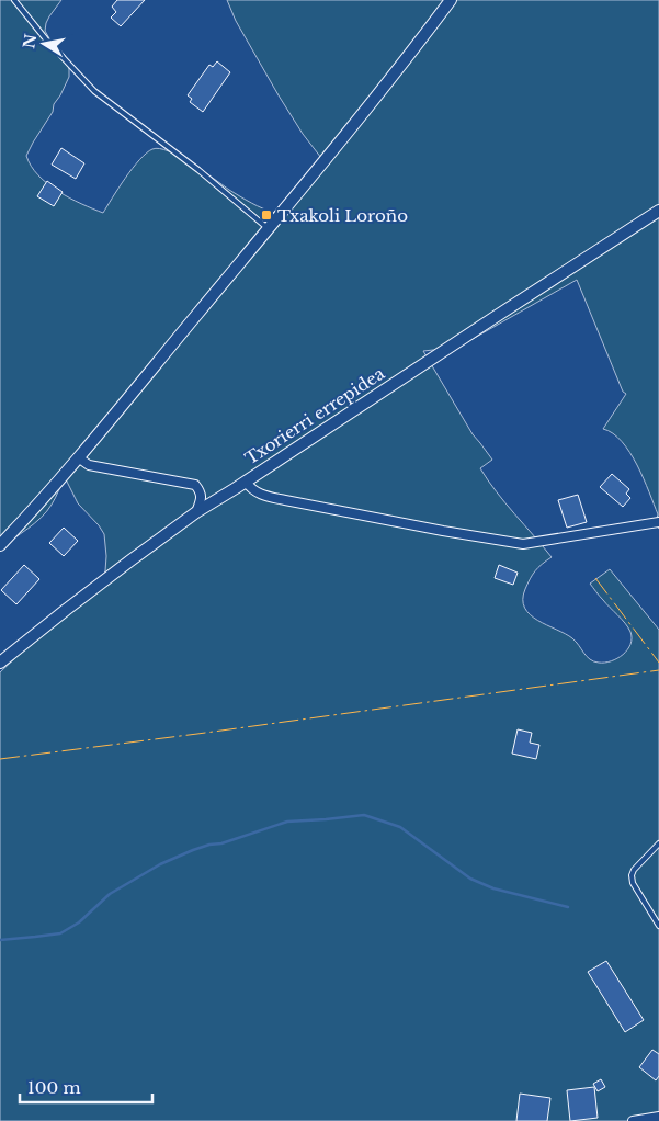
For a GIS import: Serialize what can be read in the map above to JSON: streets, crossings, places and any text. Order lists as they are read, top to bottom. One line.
{"streets":{"street":["Txorierri errepidea"]},"places":{"transit":["Txakoli Loroño"]},"scale_bar":"100 m","north":"left"}
